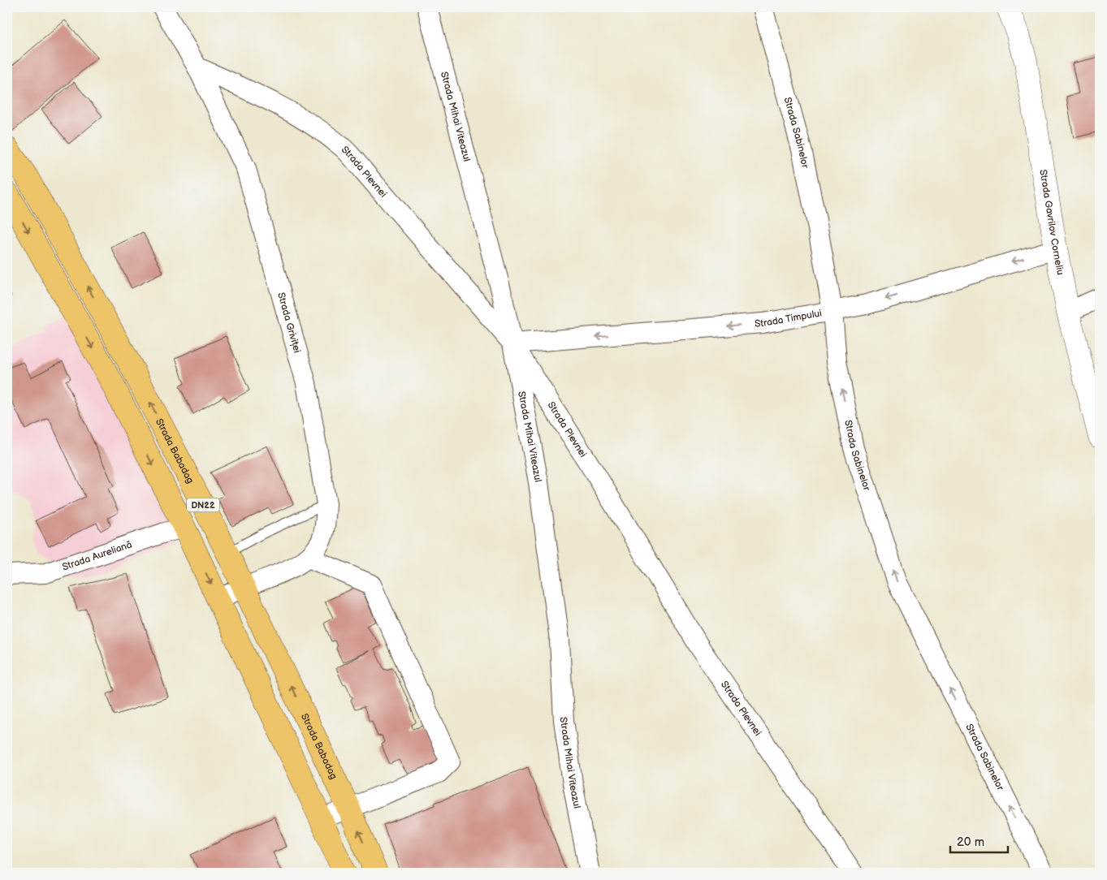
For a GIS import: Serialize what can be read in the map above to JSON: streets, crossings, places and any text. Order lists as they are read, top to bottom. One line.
{"streets":{"main road":["Strada Babadag","DN22"],"street":["Strada Mihai Viteazul","Strada Sabinelor","Strada Plevnei","Strada Gavrilov Corneliu","Strada Timpului","Strada Griviței","Strada Aureliană"]},"crossings":[["Strada Mihai Viteazul","Strada Plevnei"],["Strada Mihai Viteazul","Strada Timpului"],["Strada Sabinelor","Strada Timpului"],["Strada Plevnei","Strada Timpului"],["Strada Plevnei","Strada Griviței"],["Strada Gavrilov Corneliu","Strada Timpului"],["Strada Griviței","Strada Babadag"]],"one_way":["Strada Sabinelor","Strada Timpului"],"scale_bar":"20 m"}
